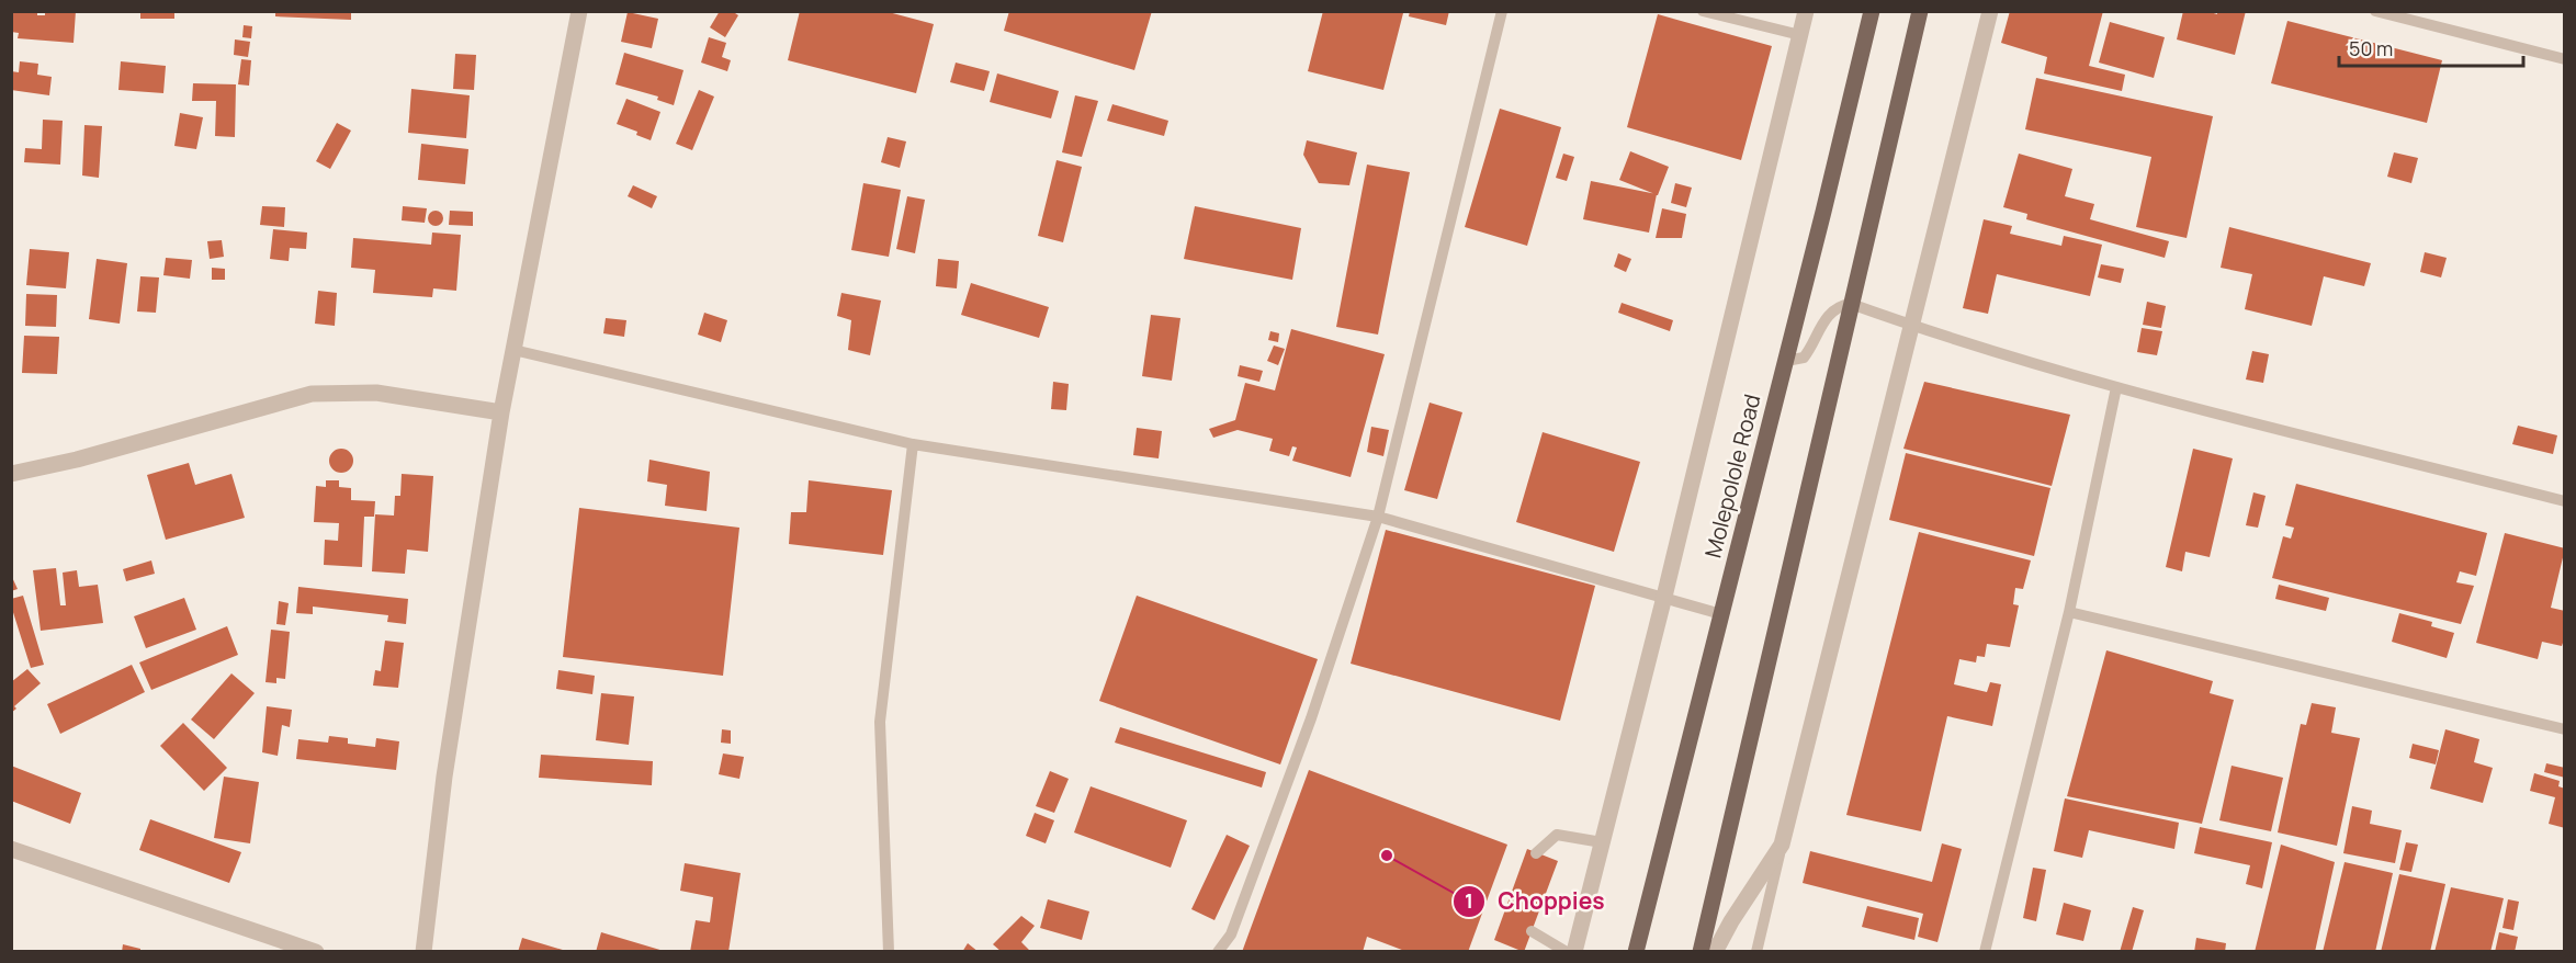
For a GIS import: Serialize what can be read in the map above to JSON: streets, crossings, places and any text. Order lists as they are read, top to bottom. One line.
{"streets":{"main road":["Molepolole Road"]},"places":["Choppies"],"scale_bar":"50 m"}
